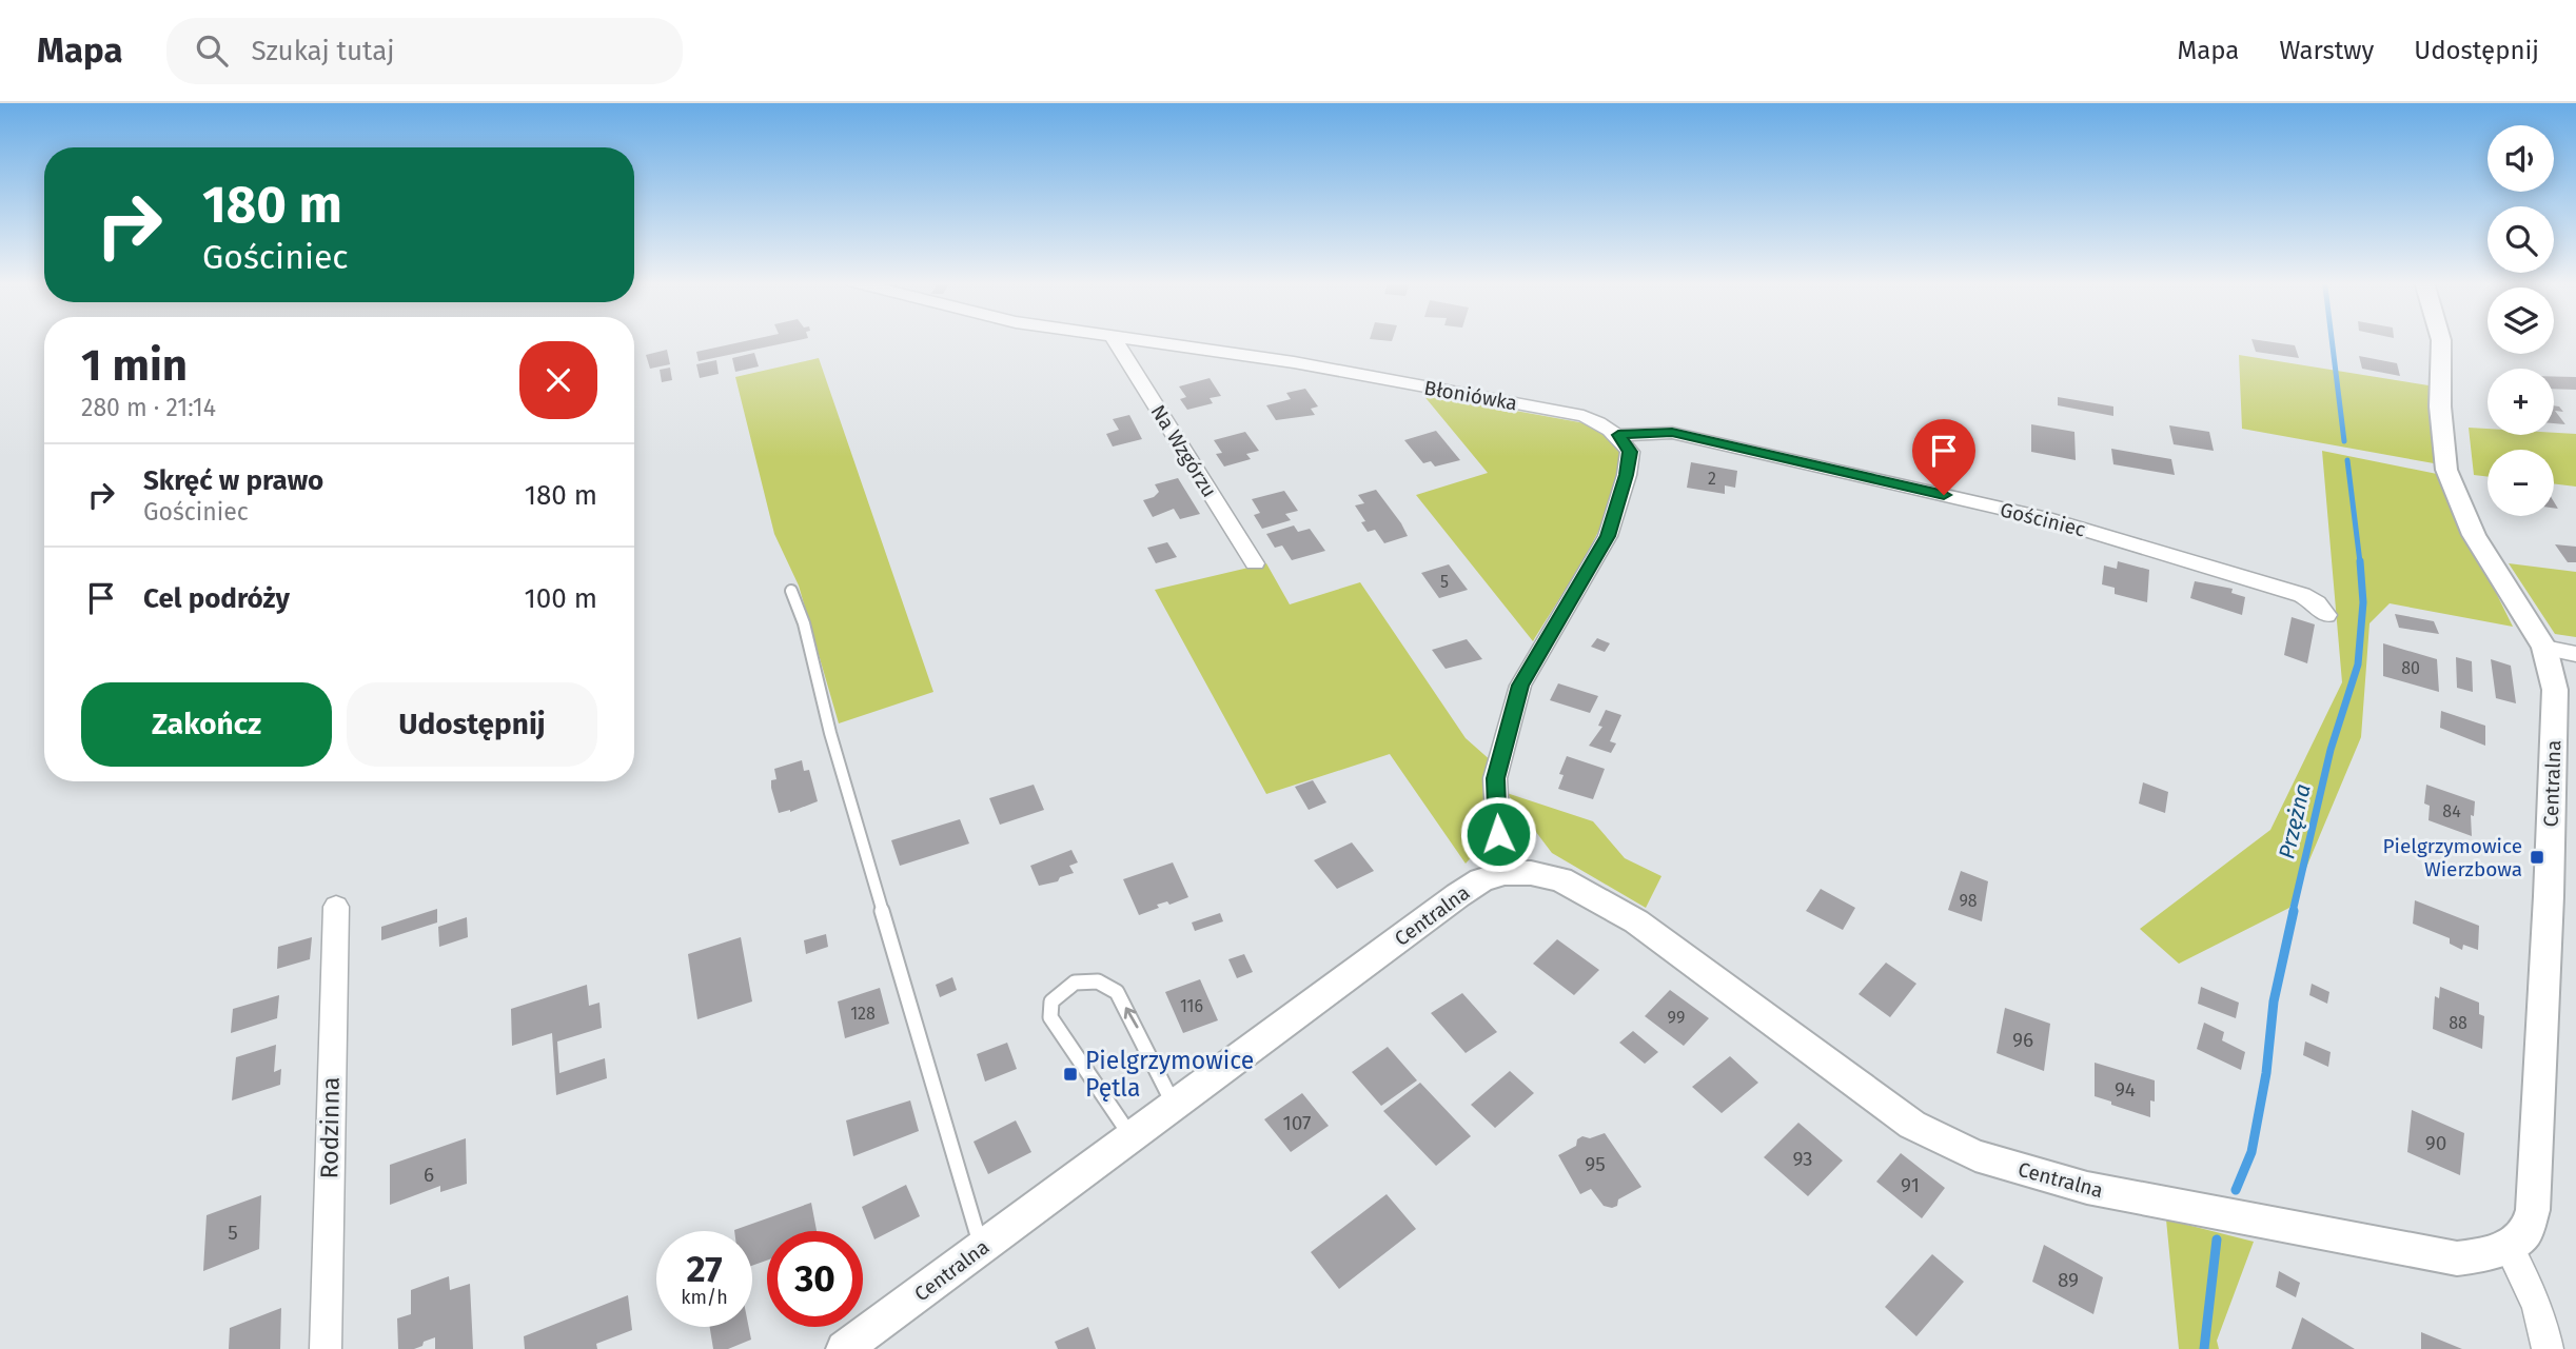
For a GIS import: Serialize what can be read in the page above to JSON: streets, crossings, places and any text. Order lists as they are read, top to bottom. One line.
{"streets":{"street":["Błoniówka","Na Wzgórzu","Gościniec","Centralna","Rodzinna"]},"crossings":[["Błoniówka","Gościniec"]],"water":["Przężna"],"places":{"transit":["Pielgrzymowice Wierzbowa","Pielgrzymowice Pętla"]},"house_numbers":["2","5","80","84","98","116","128","99","88","96","94","107","90","93","95","6","91","5","89"],"page":{"header":"Mapa","search":"Szukaj tutaj","nav":["Mapa","Warstwy","Udostępnij"],"map_buttons":["+","−"],"turn":["180 m","Gościniec"],"heading":["1 min","280 m · 21:14"],"list":[{"name":"Skręć w prawo","note":"Gościniec","value":"180 m"},{"name":"Cel podróży","value":"100 m"}],"buttons":["Zakończ","Udostępnij"],"speed":"27 km/h","limit":"30"}}
